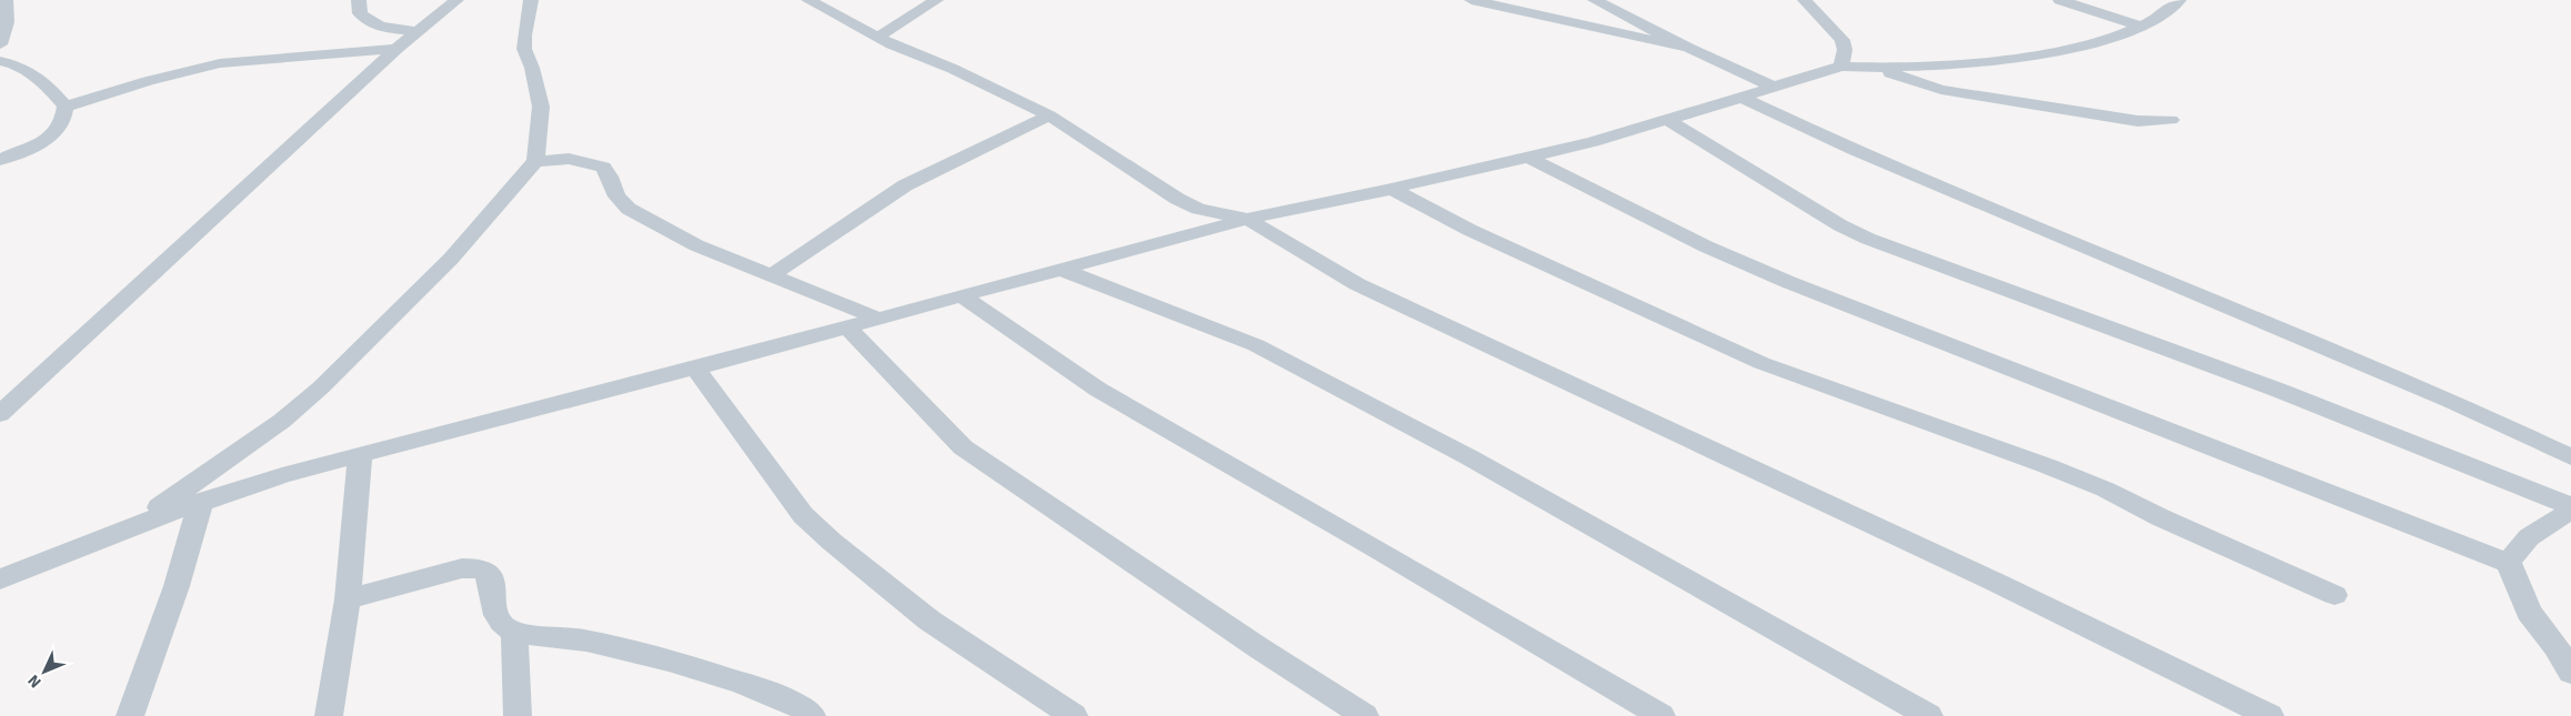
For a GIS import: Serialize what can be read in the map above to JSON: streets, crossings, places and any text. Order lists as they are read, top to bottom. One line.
{"north":"bottom left"}
